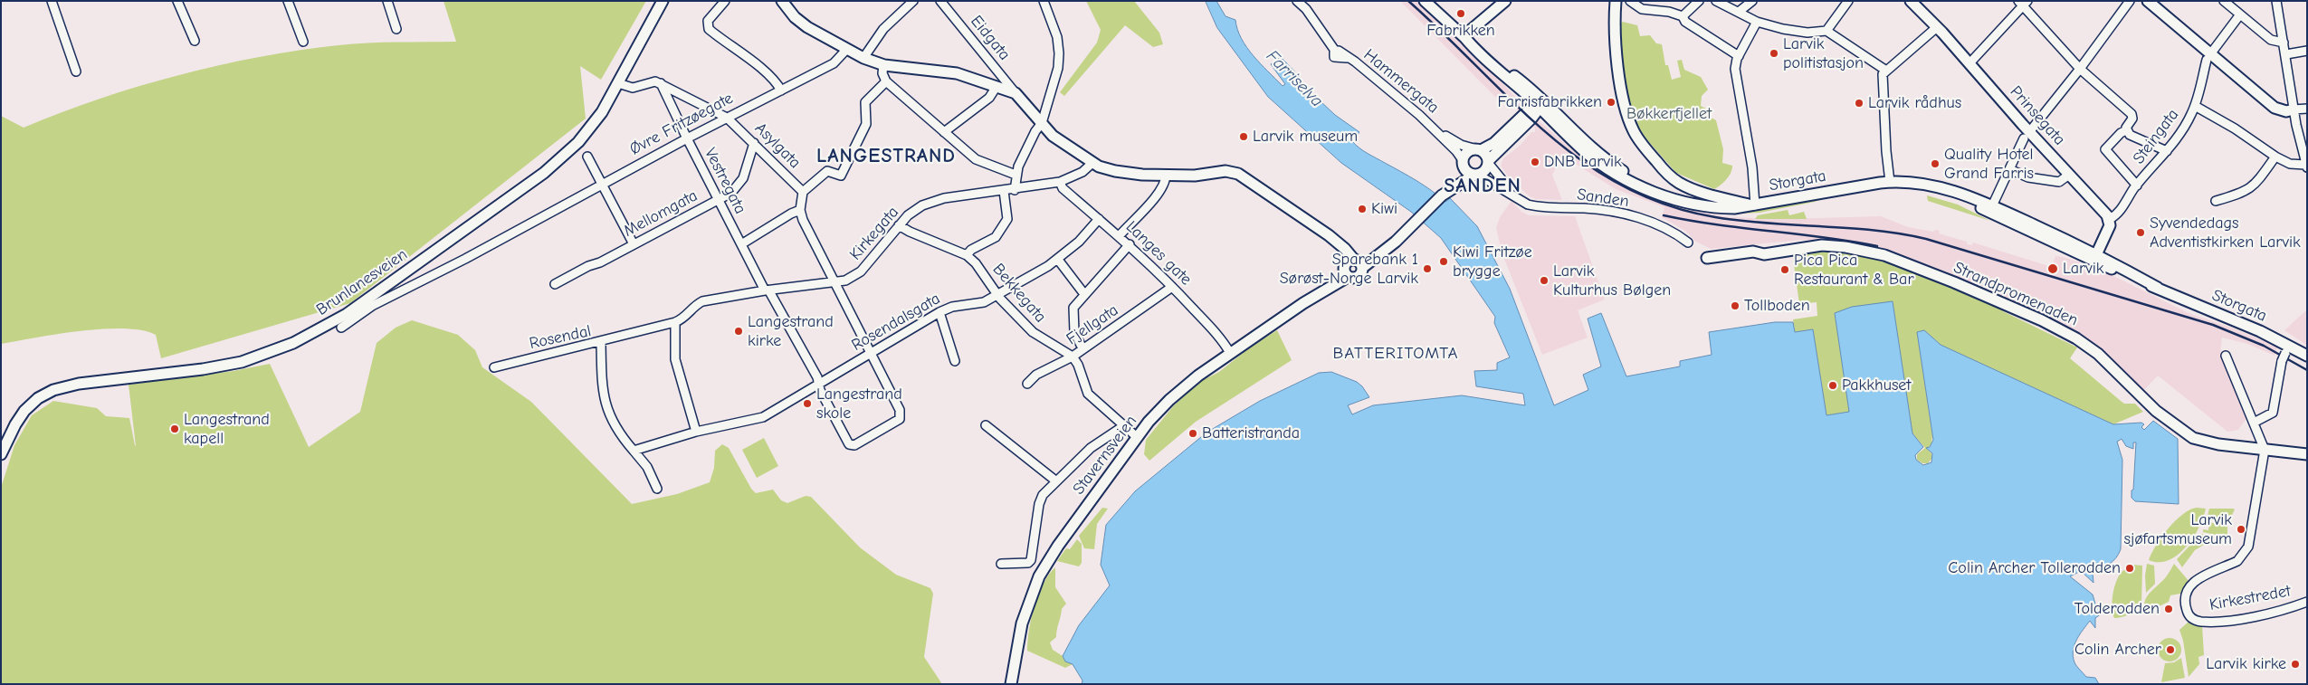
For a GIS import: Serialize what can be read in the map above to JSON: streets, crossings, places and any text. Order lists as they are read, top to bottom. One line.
{"streets":{"main road":["Prinsegata","Storgata","Brunlanesveien","Strandpromenaden","Stavernsveien"],"street":["Eidgata","Hammergata","Øvre Fritzøegate","Steingata","Asylgata","Vestregata","Sanden","Mellomgata","Kirkegata","Langes gate","Bekkegata","Rosendalsgata","Fjellgata","Rosendal","Kirkestredet"]},"crossings":[["Hammergata","Sanden"],["Prinsegata","Steingata"],["Øvre Fritzøegate","Asylgata"],["Øvre Fritzøegate","Vestregata"],["Asylgata","Vestregata"],["Asylgata","Mellomgata"],["Vestregata","Mellomgata"],["Vestregata","Kirkegata"],["Vestregata","Rosendalsgata"],["Kirkegata","Langes gate"],["Kirkegata","Bekkegata"],["Kirkegata","Rosendal"],["Langes gate","Rosendalsgata"],["Langes gate","Fjellgata"],["Langes gate","Stavernsveien"],["Bekkegata","Rosendalsgata"],["Bekkegata","Fjellgata"],["Strandpromenaden","Kirkestredet"]],"districts":["LANGESTRAND","SANDEN","BATTERITOMTA"],"water":["Farriselva"],"parks":["Bøkkerfjellet"],"places":["Fabrikken","Larvik politistasjon","Farrisfabrikken","Larvik rådhus","Larvik museum","DNB Larvik","Quality Hotel Grand Farris","Kiwi","Syvendedags Adventistkirken Larvik","Kiwi Fritzøe brygge","Sparebank 1 Sørøst-Norge Larvik","Larvik","Pica Pica Restaurant & Bar","Larvik Kulturhus Bølgen","Tollboden","Langestrand kirke","Pakkhuset","Langestrand skole","Langestrand kapell","Batteristranda","Larvik sjøfartsmuseum","Colin Archer Tollerodden","Tolderodden","Colin Archer","Larvik kirke"]}
